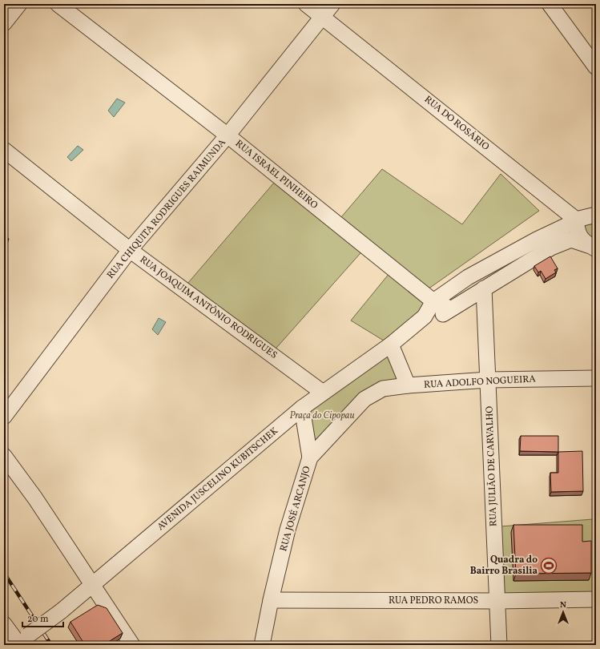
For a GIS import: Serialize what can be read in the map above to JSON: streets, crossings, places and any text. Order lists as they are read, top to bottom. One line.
{"streets":{"street":["RUA DO ROSÁRIO","RUA ISRAEL PINHEIRO","RUA CHIQUITA RODRIGUES RAIMUNDA","RUA JOAQUIM ANTÔNIO RODRIGUES","RUA ADOLFO NOGUEIRA","RUA JULIÃO DE CARVALHO","AVENIDA JUSCELINO KUBITSCHEK","RUA JOSÉ ARCANJO","RUA PEDRO RAMOS"]},"crossings":[["RUA DO ROSÁRIO","RUA CHIQUITA RODRIGUES RAIMUNDA"],["RUA DO ROSÁRIO","AVENIDA JUSCELINO KUBITSCHEK"],["RUA ISRAEL PINHEIRO","RUA CHIQUITA RODRIGUES RAIMUNDA"],["RUA ISRAEL PINHEIRO","AVENIDA JUSCELINO KUBITSCHEK"],["RUA CHIQUITA RODRIGUES RAIMUNDA","RUA JOAQUIM ANTÔNIO RODRIGUES"],["RUA JOAQUIM ANTÔNIO RODRIGUES","AVENIDA JUSCELINO KUBITSCHEK"],["RUA ADOLFO NOGUEIRA","RUA JULIÃO DE CARVALHO"],["RUA ADOLFO NOGUEIRA","RUA JOSÉ ARCANJO"],["RUA JULIÃO DE CARVALHO","RUA PEDRO RAMOS"],["RUA JOSÉ ARCANJO","RUA PEDRO RAMOS"]],"parks":["Praça do Cipopau"],"places":{"sports":["Quadra do Bairro Brasilia"]},"scale_bar":"20 m","north":"top"}
